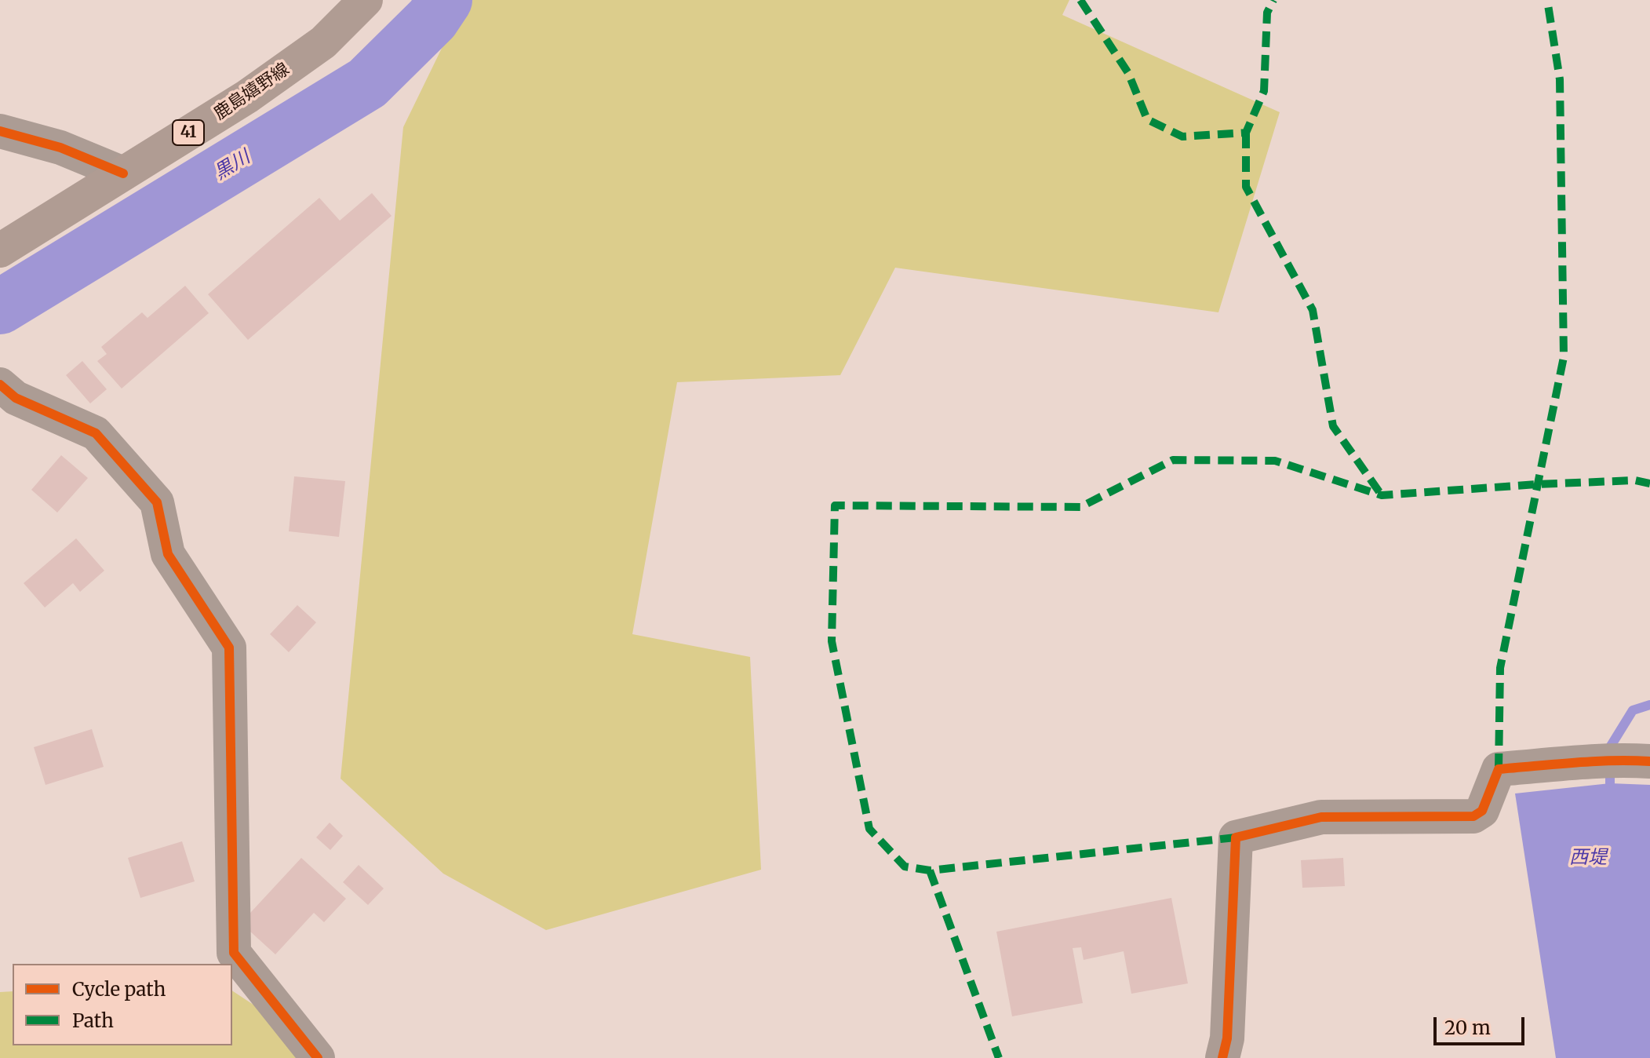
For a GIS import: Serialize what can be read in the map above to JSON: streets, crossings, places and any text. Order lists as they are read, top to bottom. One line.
{"streets":{"main road":["鹿島嬉野線","41"]},"water":["黒川","西堤"],"legend":["Cycle path","Path"],"scale_bar":"20 m"}
